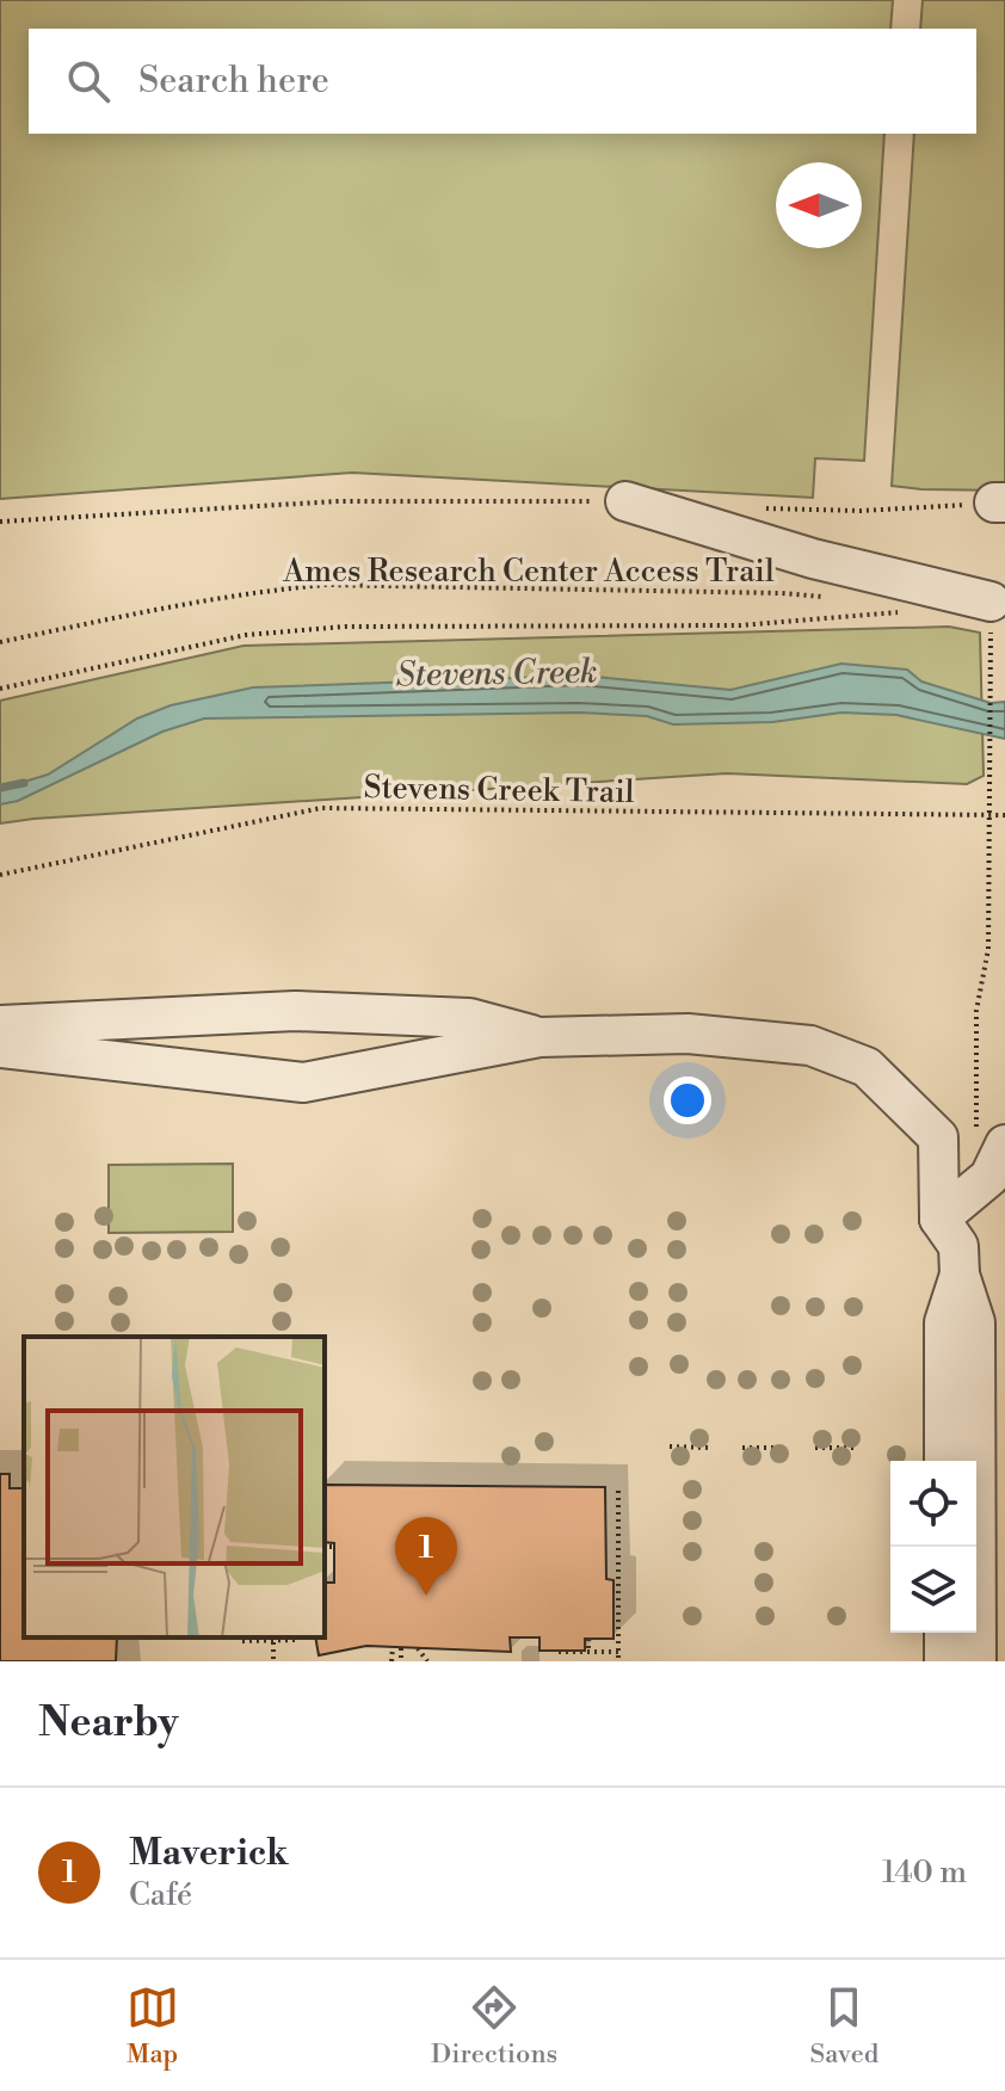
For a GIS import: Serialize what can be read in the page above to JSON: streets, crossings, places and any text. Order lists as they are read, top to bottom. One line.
{"streets":{"path":["Ames Research Center Access Trail","Stevens Creek Trail"]},"water":["Stevens Creek"],"north":"left","page":{"search":"Search here","pins":"1","heading":"Nearby","list":[{"mark":"1","name":"Maverick","note":"Café","value":"140 m"}],"nav":["Map","Directions","Saved"]}}
